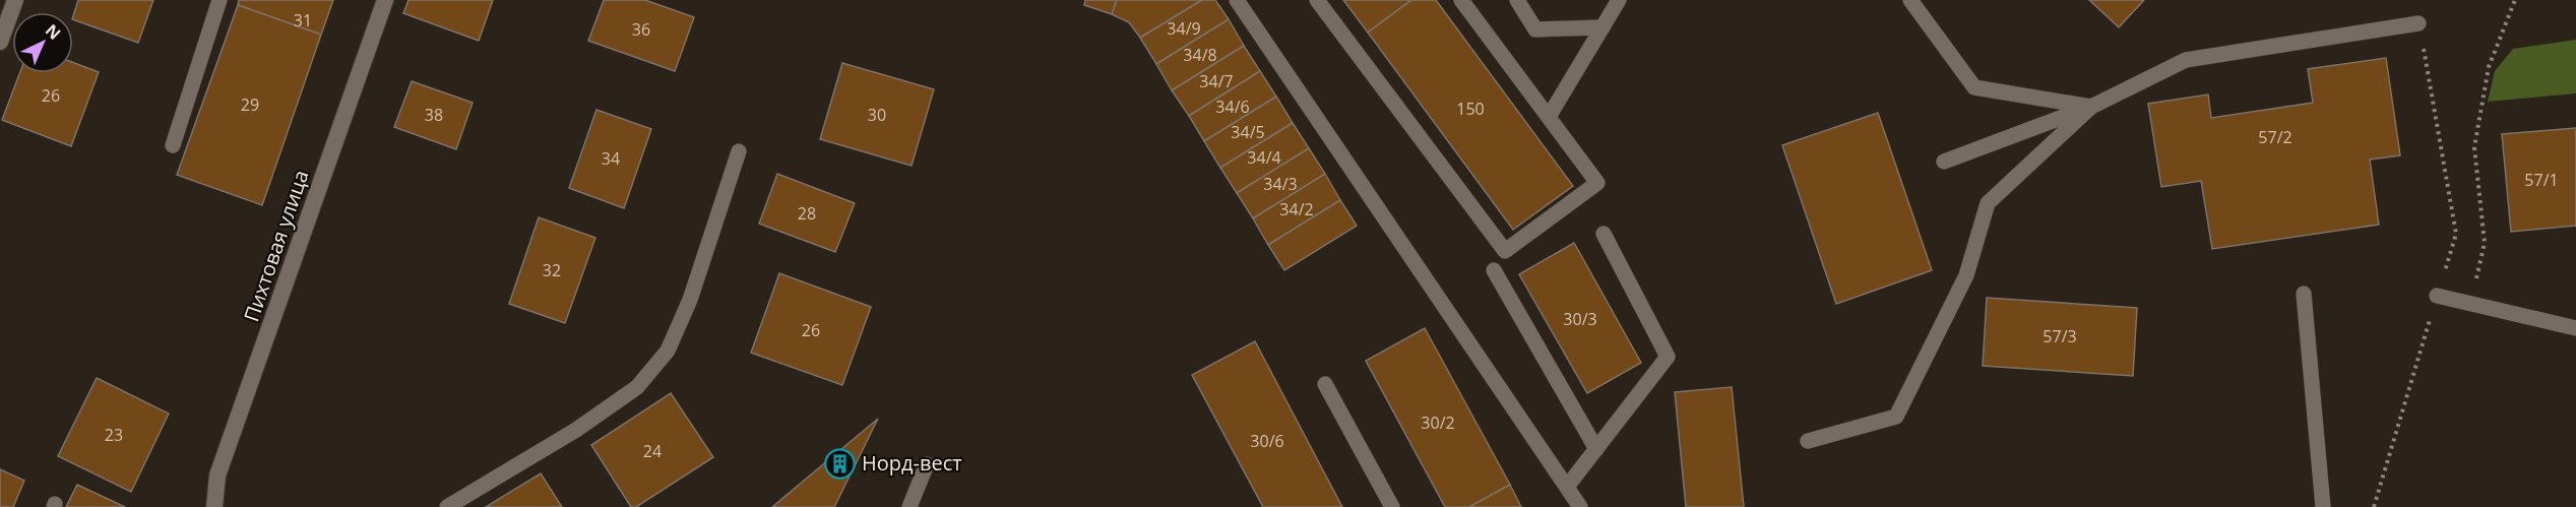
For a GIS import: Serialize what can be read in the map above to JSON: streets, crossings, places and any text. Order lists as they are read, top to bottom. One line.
{"streets":{"street":["Пихтовая улица"]},"places":{"building":["Норд-вест"]},"house_numbers":["31","34/9","36","34/8","34/7","26","29","34/6","150","38","30","34/5","57/2","34/4","34","57/1","34/3","34/2","28","32","30/3","26","57/3","30/2","23","30/6","24"],"north":"top right"}
